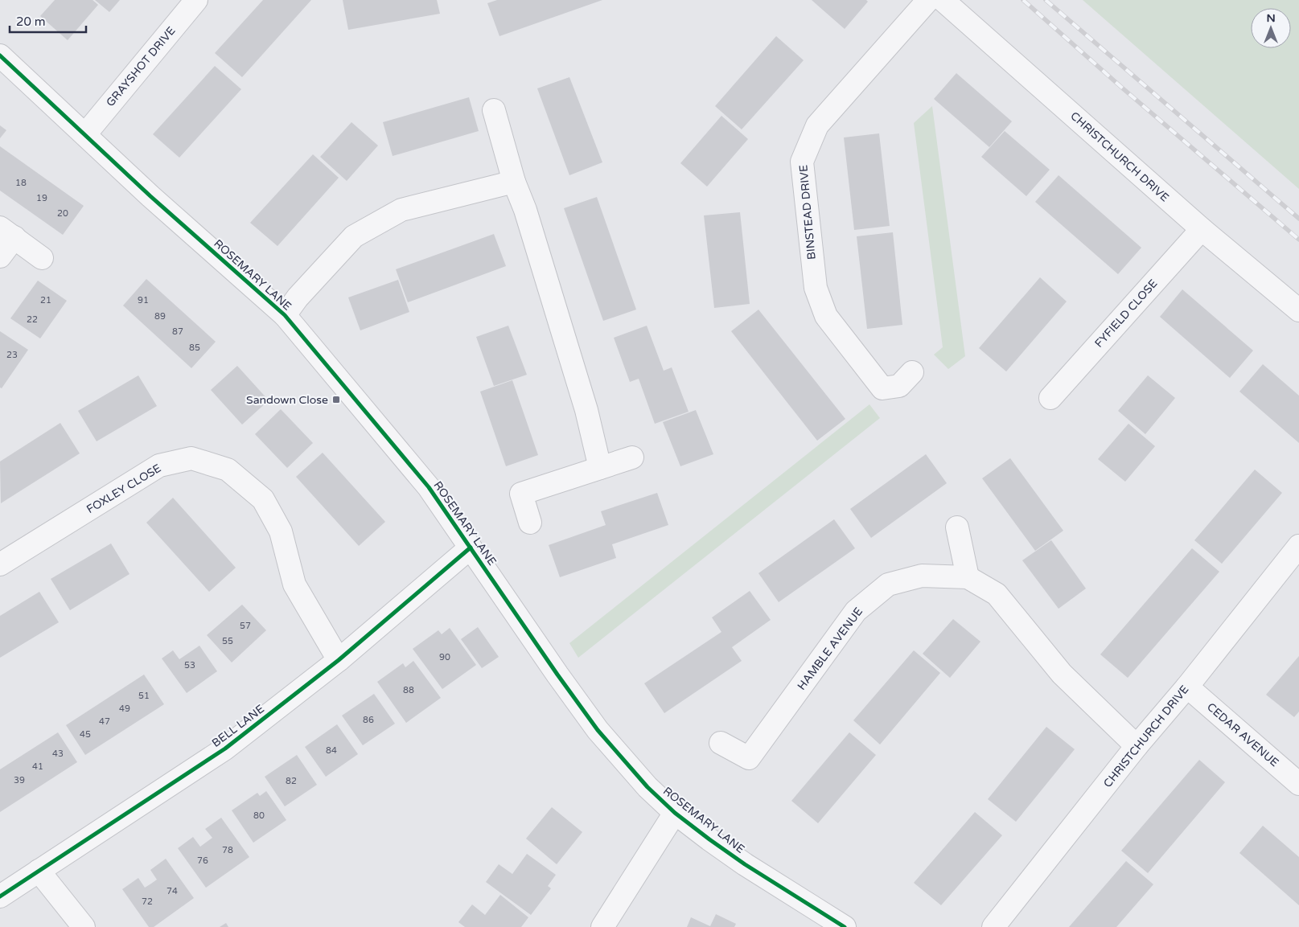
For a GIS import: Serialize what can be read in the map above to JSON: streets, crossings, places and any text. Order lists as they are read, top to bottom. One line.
{"streets":{"street":["GRAYSHOT DRIVE","CHRISTCHURCH DRIVE","BINSTEAD DRIVE","ROSEMARY LANE","FYFIELD CLOSE","FOXLEY CLOSE","HAMBLE AVENUE","BELL LANE","CEDAR AVENUE"]},"crossings":[["GRAYSHOT DRIVE","ROSEMARY LANE"],["CHRISTCHURCH DRIVE","FYFIELD CLOSE"],["CHRISTCHURCH DRIVE","HAMBLE AVENUE"],["CHRISTCHURCH DRIVE","CEDAR AVENUE"],["ROSEMARY LANE","BELL LANE"],["FOXLEY CLOSE","BELL LANE"]],"places":{"transit":["Sandown Close"]},"house_numbers":["18","19","20","21","91","89","22","87","85","23","57","55","90","53","88","51","49","86","47","45","84","43","41","39","82","80","78","76","74","72"],"scale_bar":"20 m","north":"top"}
